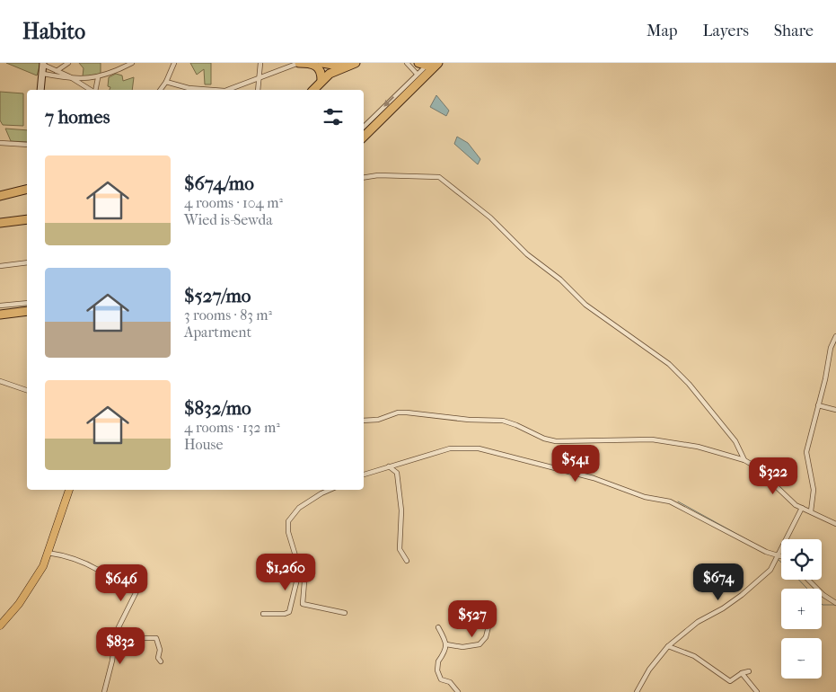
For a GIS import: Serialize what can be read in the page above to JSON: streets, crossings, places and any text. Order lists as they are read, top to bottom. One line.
{"page":{"header":"Habito","nav":["Map","Layers","Share"],"heading":"7 homes","list":[{"name":"$674/mo","note":"4 rooms · 104 m² · Wied is-Sewda"},{"name":"$527/mo","note":"3 rooms · 83 m² · Apartment"},{"name":"$832/mo","note":"4 rooms · 132 m² · House"}],"price":["$541","$322","$1,260","$674","$646","$527","$832"],"map_buttons":["+","−"]}}
